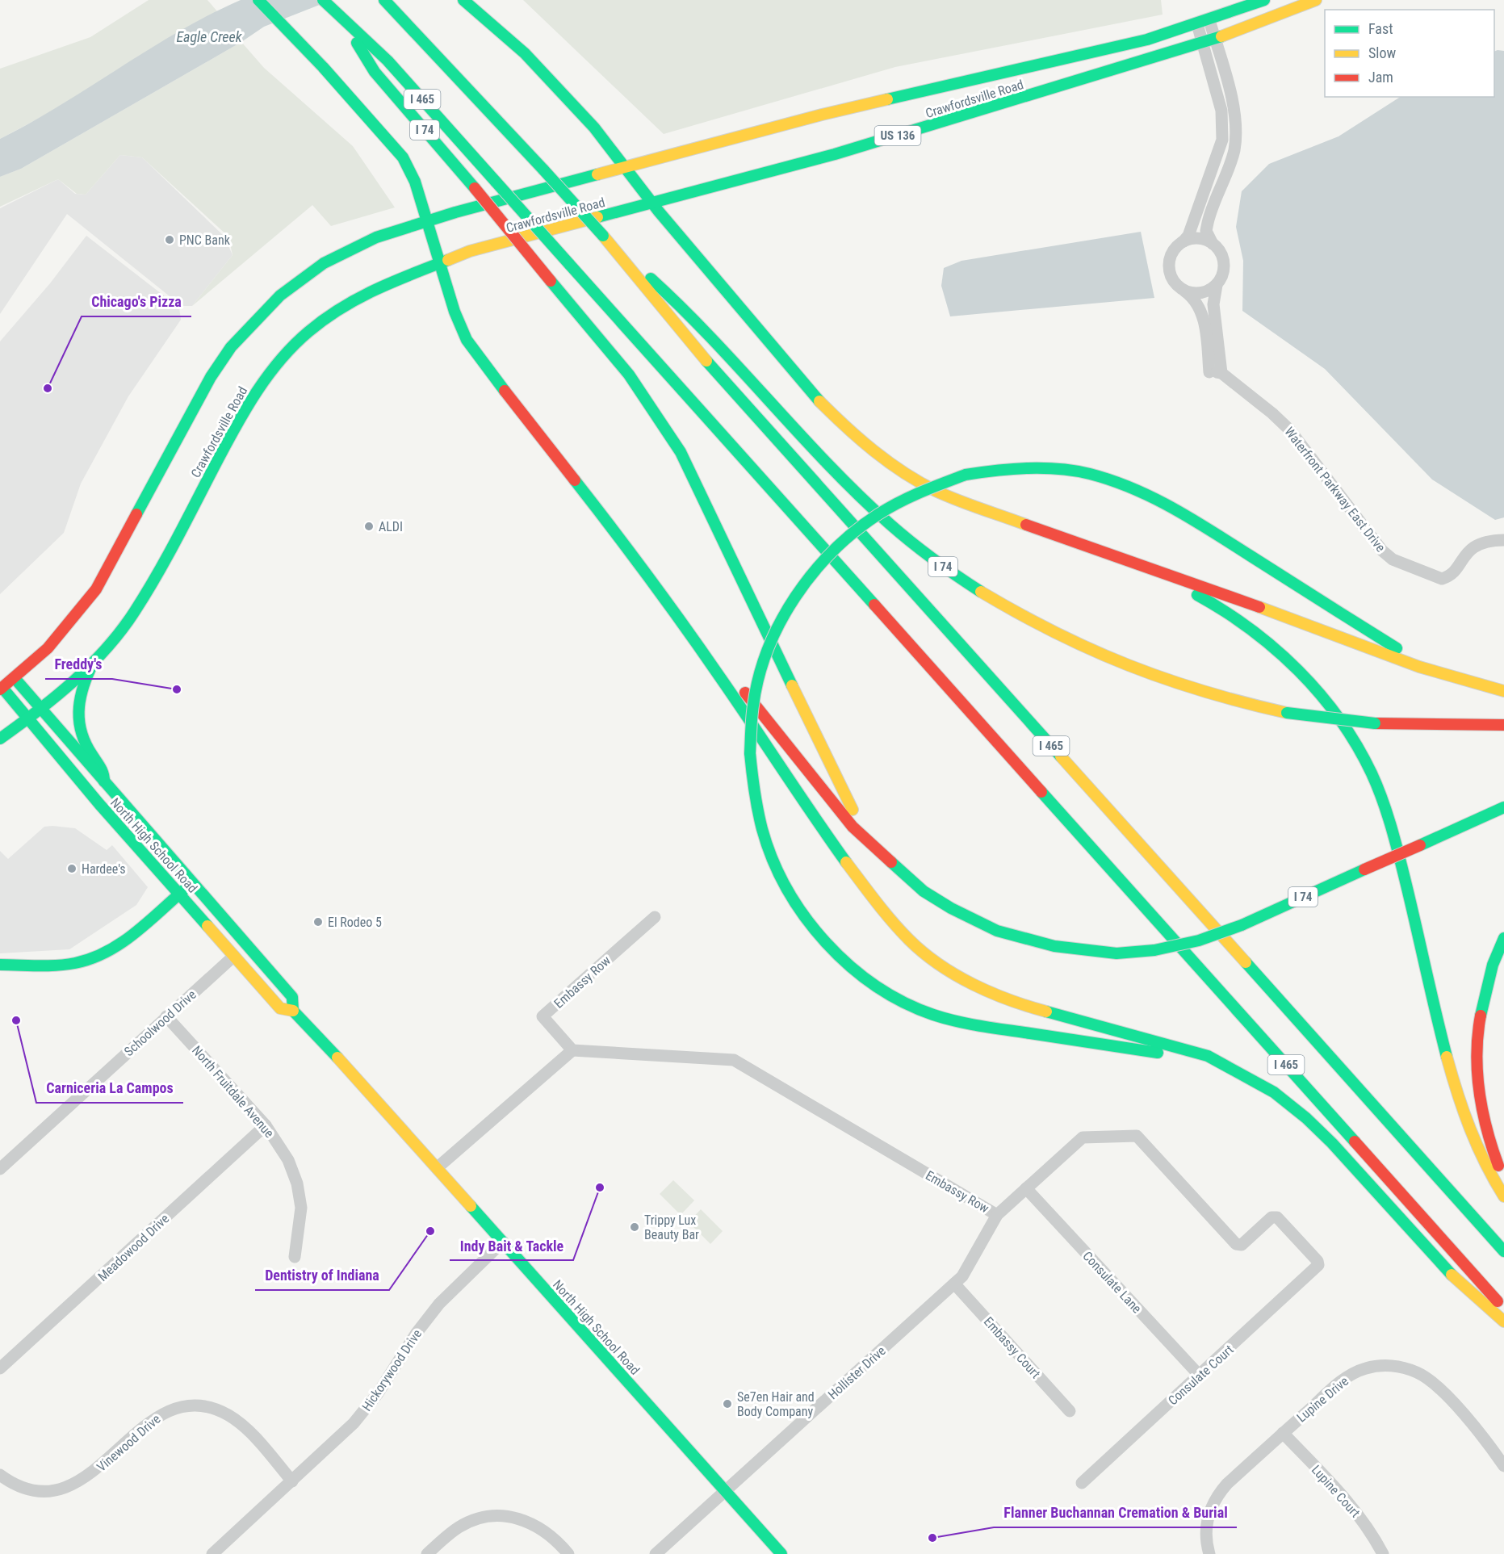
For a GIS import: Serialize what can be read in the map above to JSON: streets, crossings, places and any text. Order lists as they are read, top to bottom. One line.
{"streets":{"main road":["Crawfordsville Road","I 465","I 74","US 136","North High School Road"],"street":["Waterfront Parkway East Drive","Embassy Row","Schoolwood Drive","North Fruitdale Avenue","Meadowood Drive","Consulate Lane","Embassy Court","Hickorywood Drive","Hollister Drive","Consulate Court","Lupine Drive","Vinewood Drive","Lupine Court"]},"crossings":[["Crawfordsville Road","North High School Road"],["I 465","I 74"],["North High School Road","Schoolwood Drive"],["North High School Road","Hickorywood Drive"],["North High School Road","Hollister Drive"],["Embassy Row","Consulate Lane"],["Embassy Row","Hollister Drive"],["Embassy Row","Consulate Court"],["Schoolwood Drive","North Fruitdale Avenue"],["North Fruitdale Avenue","Meadowood Drive"],["Consulate Lane","Consulate Court"],["Embassy Court","Hollister Drive"],["Hickorywood Drive","Vinewood Drive"],["Lupine Drive","Lupine Court"]],"water":["Eagle Creek"],"places":["PNC Bank","Chicago's Pizza","ALDI","Freddy's","Hardee's","El Rodeo 5","Carniceria La Campos","Indy Bait & Tackle","Trippy Lux Beauty Bar","Dentistry of Indiana","Se7en Hair and Body Company","Flanner Buchannan Cremation & Burial"],"legend":["Fast","Slow","Jam"]}
